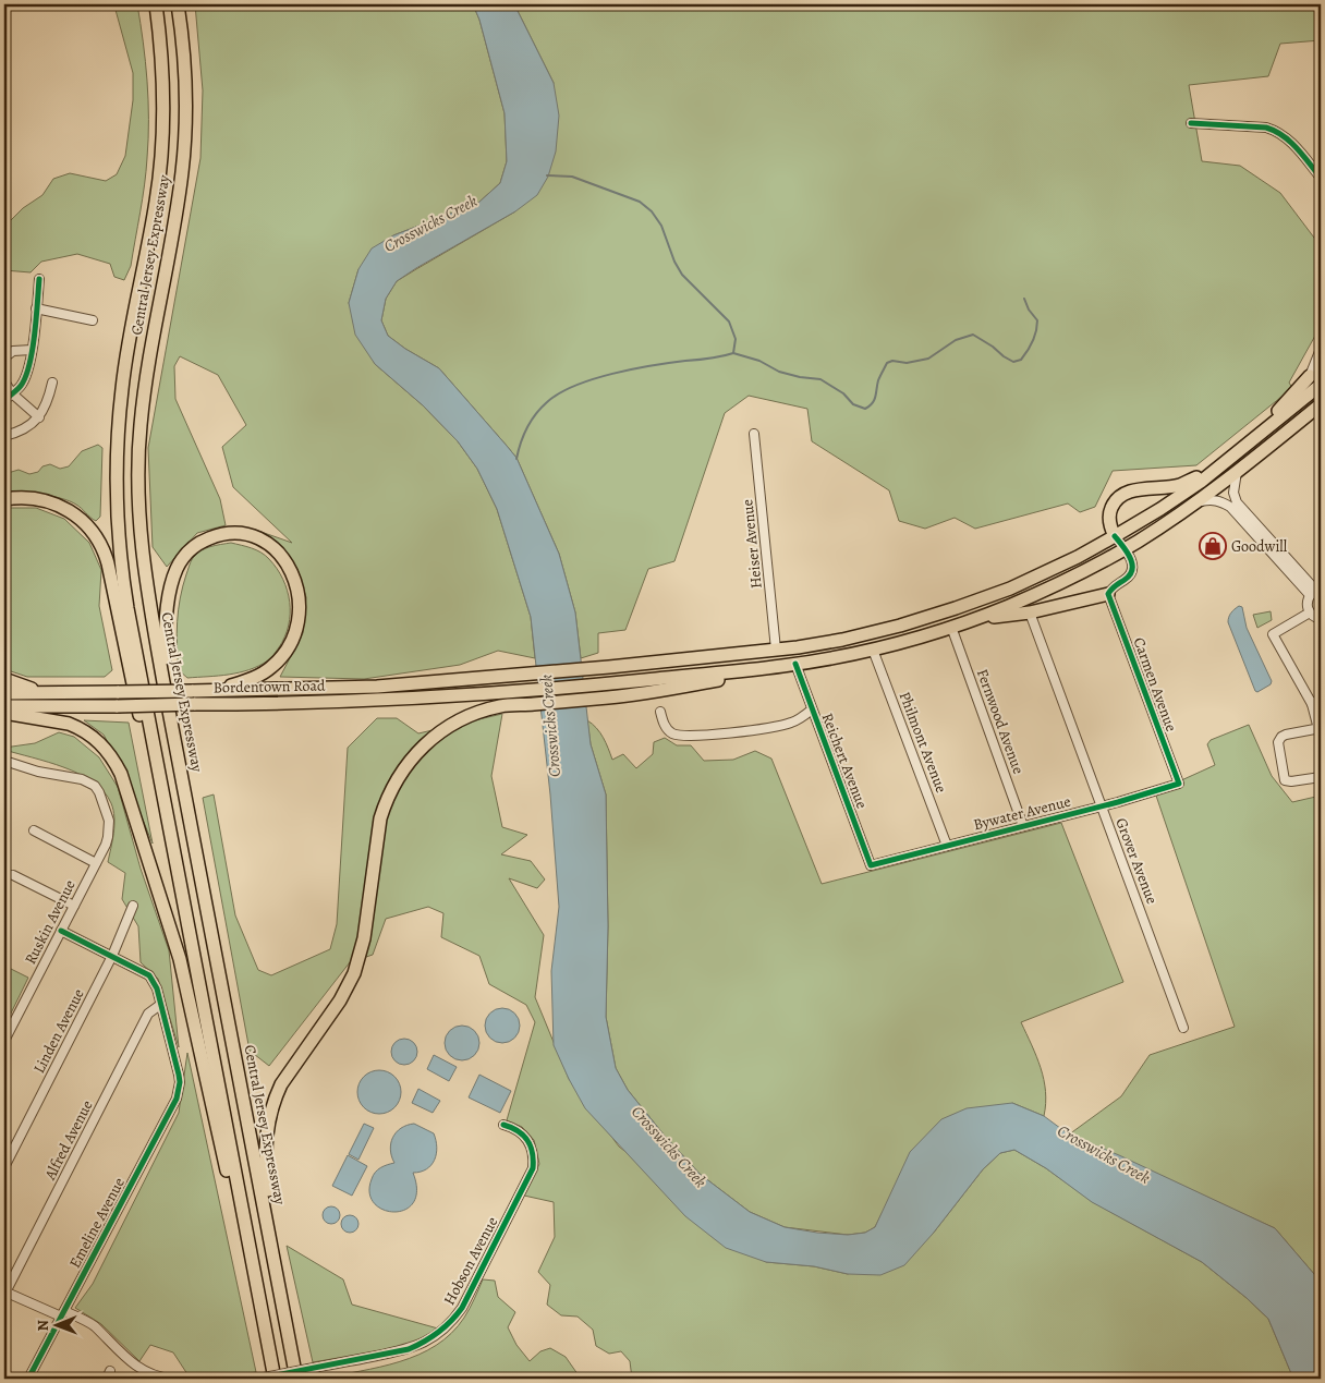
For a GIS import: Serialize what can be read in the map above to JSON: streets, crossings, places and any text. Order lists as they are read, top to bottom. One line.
{"streets":{"highway":["Central Jersey Expressway","Bordentown Road"],"street":["Heiser Avenue","Carmen Avenue","Fernwood Avenue","Philmont Avenue","Reichert Avenue","Bywater Avenue","Grover Avenue","Ruskin Avenue","Linden Avenue","Alfred Avenue","Emeline Avenue","Hobson Avenue"]},"crossings":[["Heiser Avenue","Bordentown Road"],["Carmen Avenue","Bywater Avenue"],["Fernwood Avenue","Bywater Avenue"],["Philmont Avenue","Bywater Avenue"],["Reichert Avenue","Bywater Avenue"],["Bywater Avenue","Grover Avenue"],["Alfred Avenue","Emeline Avenue"]],"water":["Crosswicks Creek"],"places":{"shop":["Goodwill"]},"north":"left"}
